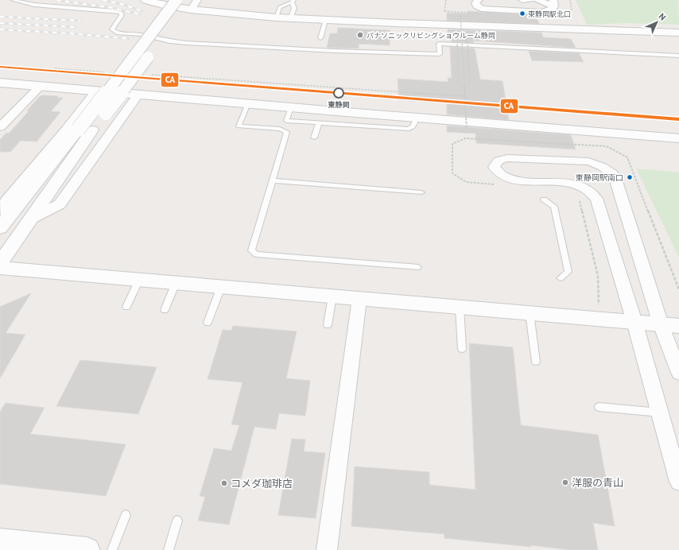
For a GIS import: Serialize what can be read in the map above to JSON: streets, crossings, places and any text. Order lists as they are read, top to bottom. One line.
{"places":["東静岡駅北口","パナソニックリビングショウルーム静岡","東静岡","東静岡駅南口","洋服の青山","コメダ珈琲店"],"lines":["transit line CA"],"north":"top right"}
